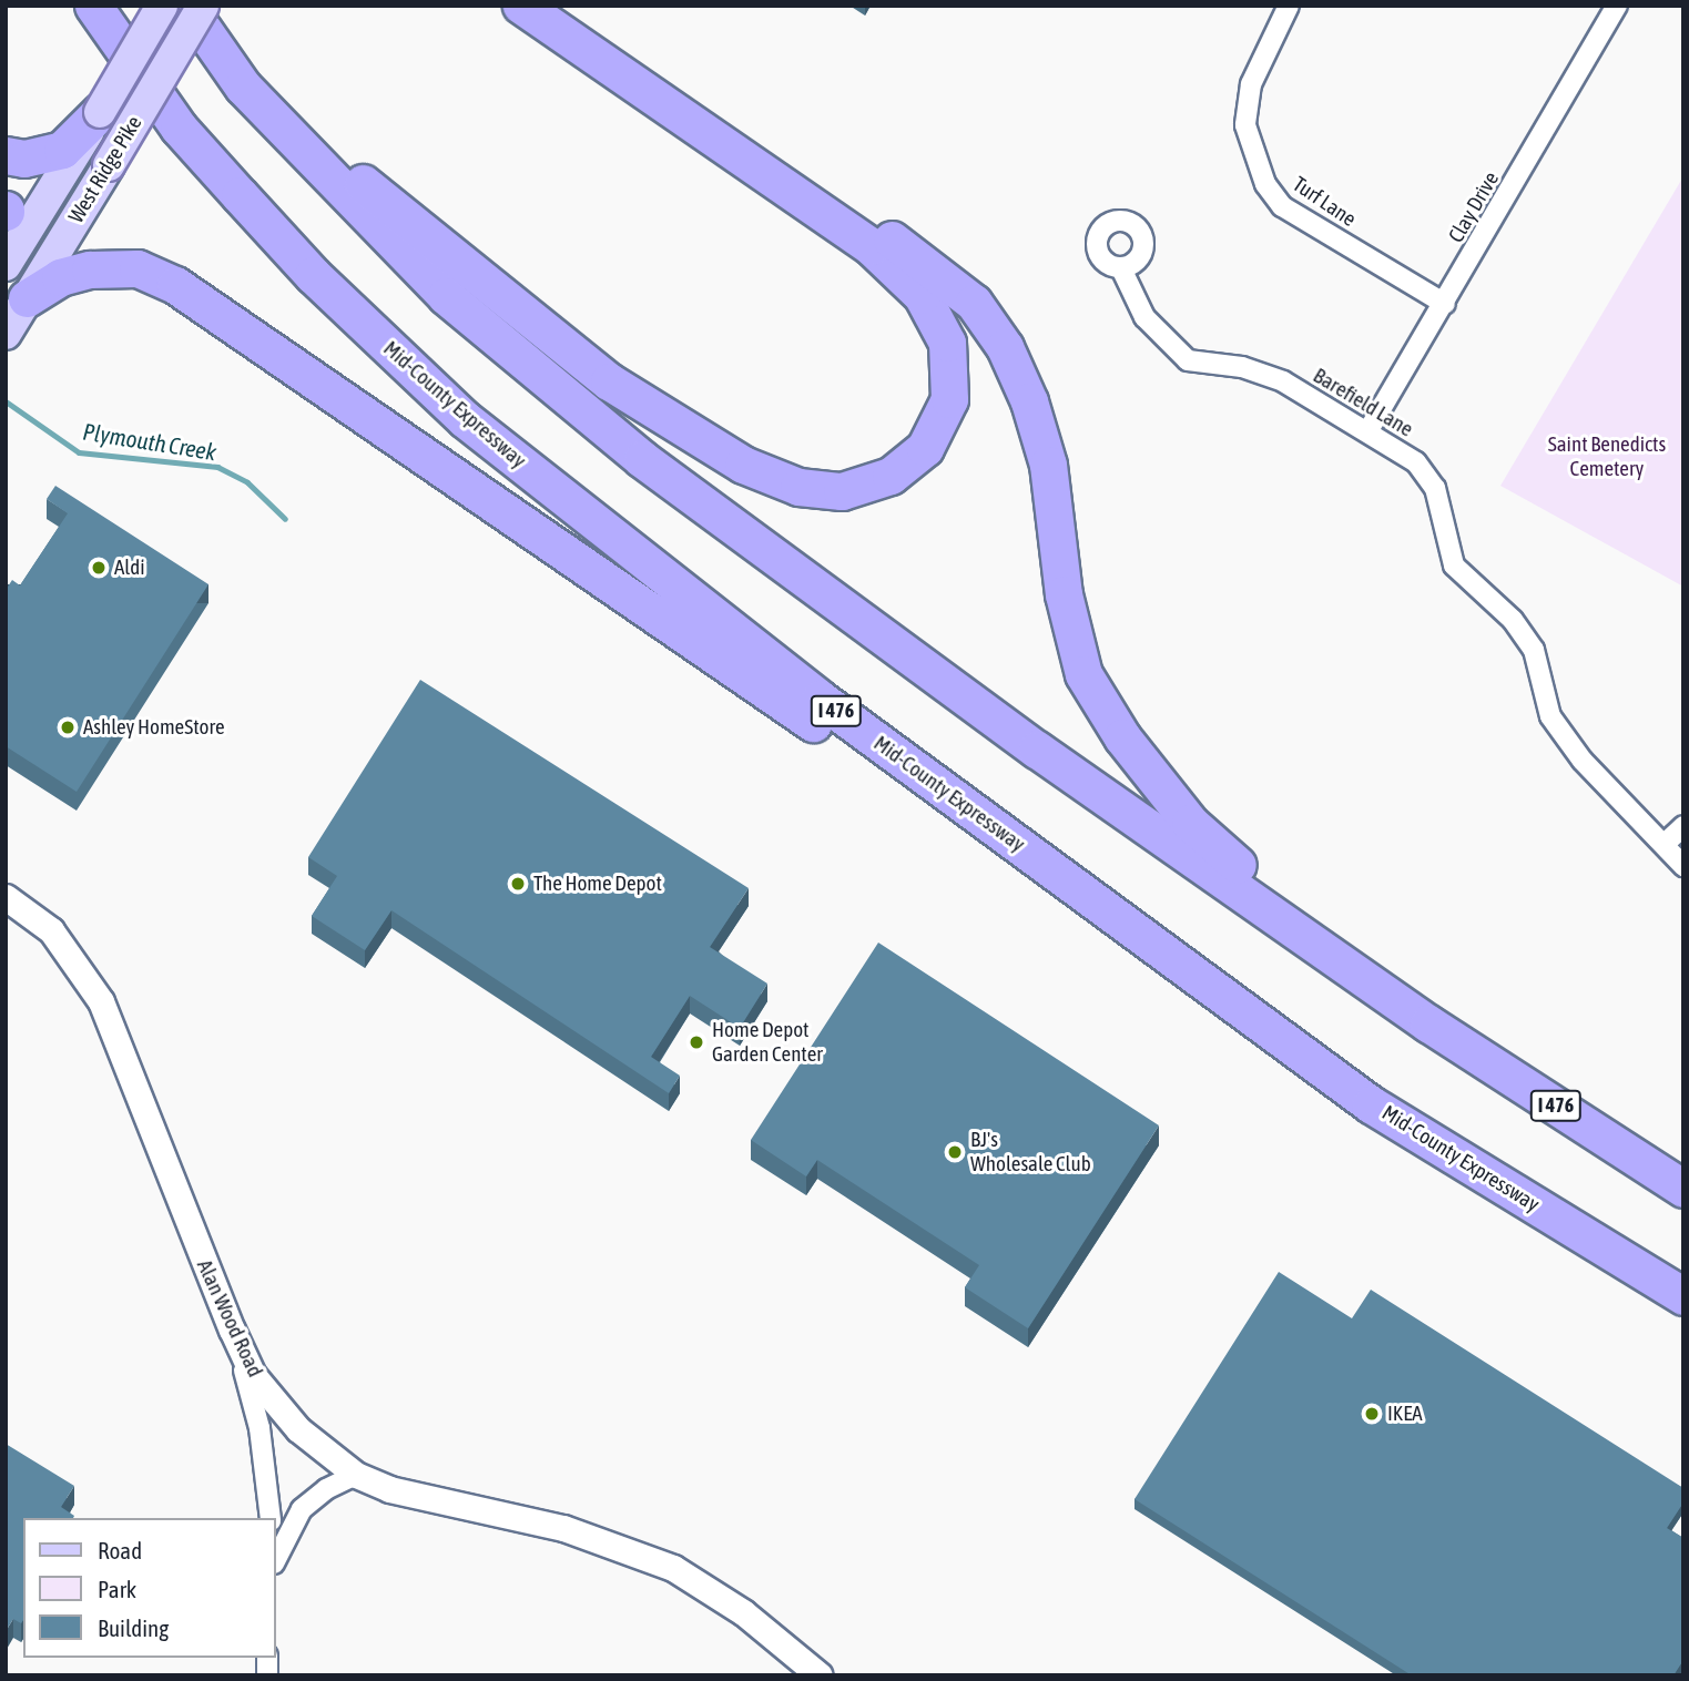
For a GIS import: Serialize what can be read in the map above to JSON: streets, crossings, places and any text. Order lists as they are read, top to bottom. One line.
{"streets":{"highway":["Mid-County Expressway","I 476"],"main road":["West Ridge Pike"],"street":["Turf Lane","Clay Drive","Barefield Lane","Alan Wood Road"]},"crossings":[["Turf Lane","Clay Drive"],["Clay Drive","Barefield Lane"]],"water":["Plymouth Creek"],"parks":["Saint Benedicts Cemetery"],"places":["Aldi","Ashley HomeStore","The Home Depot","Home Depot Garden Center","BJ's Wholesale Club","IKEA"],"legend":["Road","Park","Building"]}
